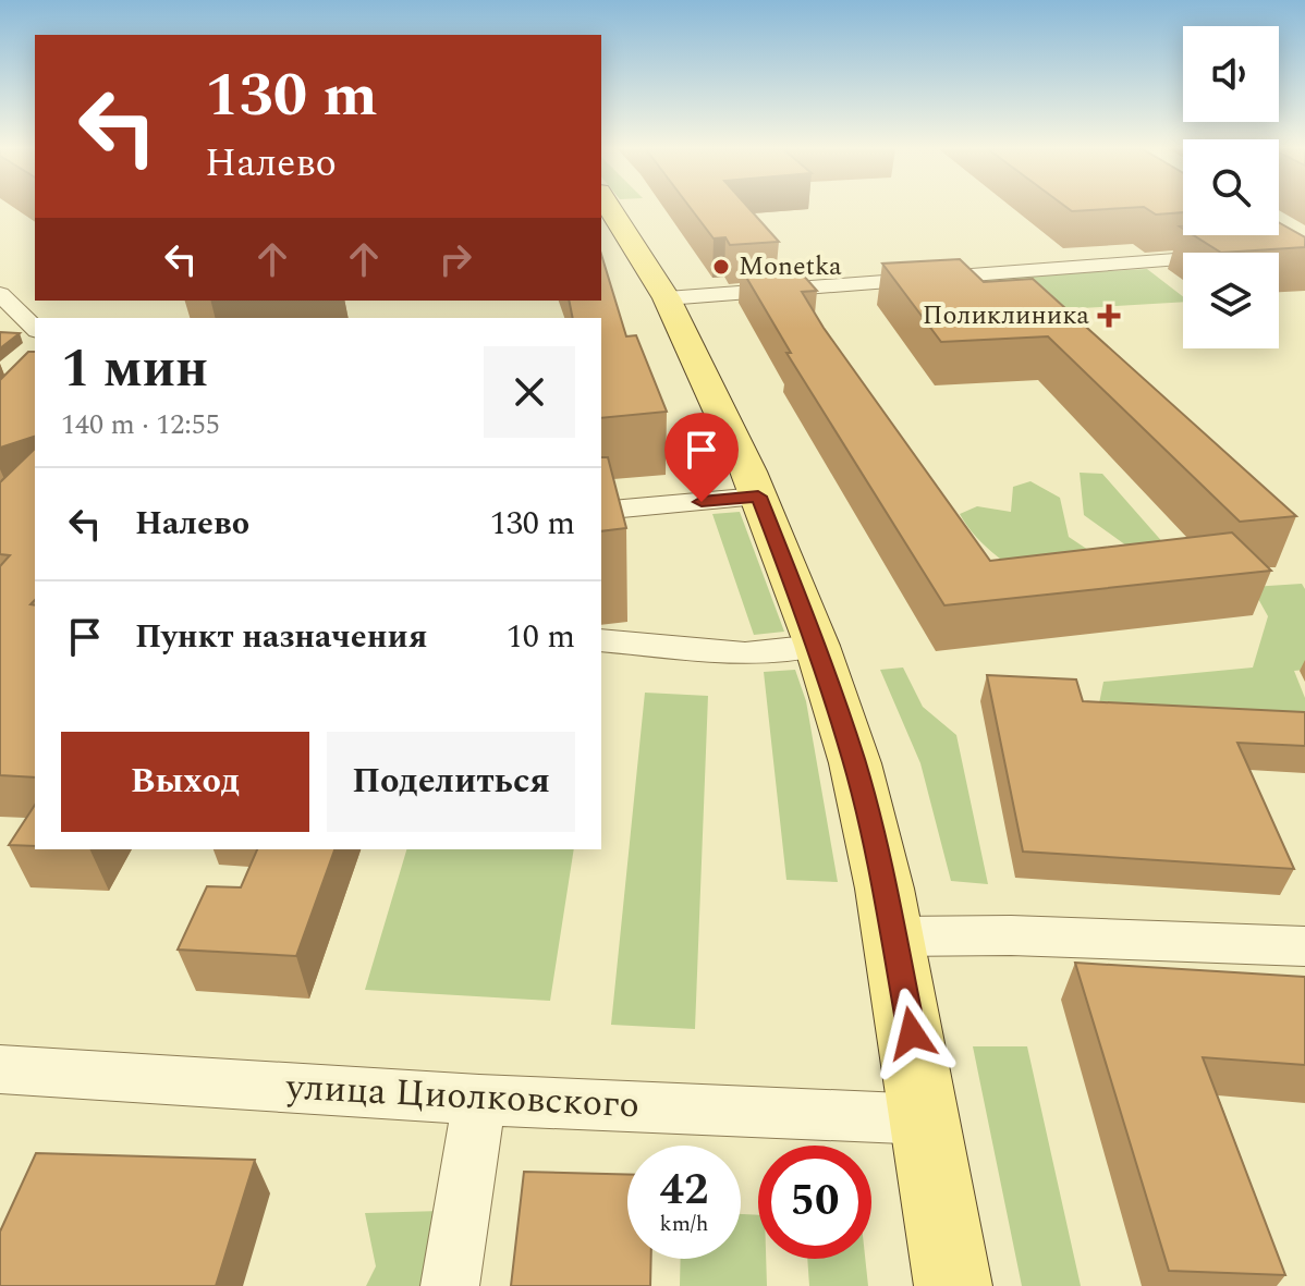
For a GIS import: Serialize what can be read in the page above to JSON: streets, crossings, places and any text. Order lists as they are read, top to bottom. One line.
{"streets":{"street":["улица Циолковского"]},"places":{"other":["Monetka"],"health":["Поликлиника"]},"page":{"turn":["130 m","Налево"],"heading":["1 мин","140 m · 12:55"],"list":[{"name":"Налево","value":"130 m"},{"name":"Пункт назначения","value":"10 m"}],"buttons":["Выход","Поделиться"],"speed":"42 km/h","limit":"50"}}
